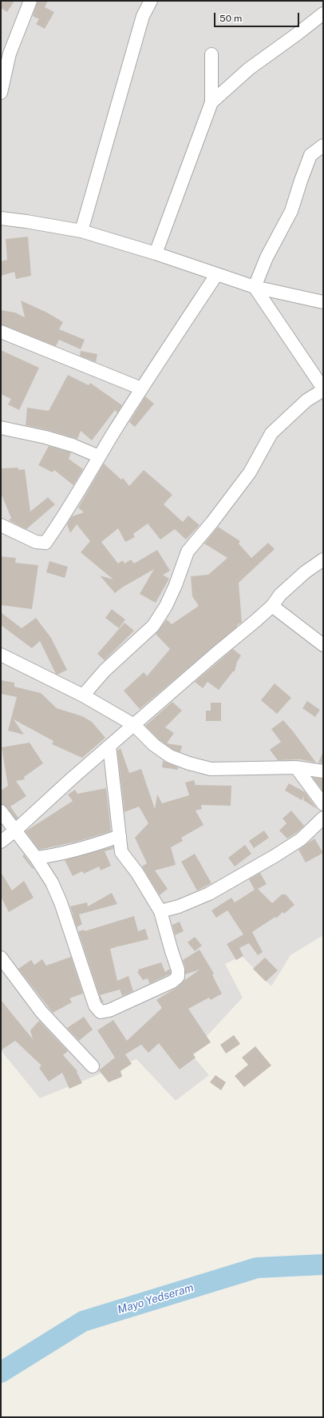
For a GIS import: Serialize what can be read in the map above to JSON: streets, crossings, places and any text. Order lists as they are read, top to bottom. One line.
{"water":["Mayo Yedseram"],"scale_bar":"50 m"}
